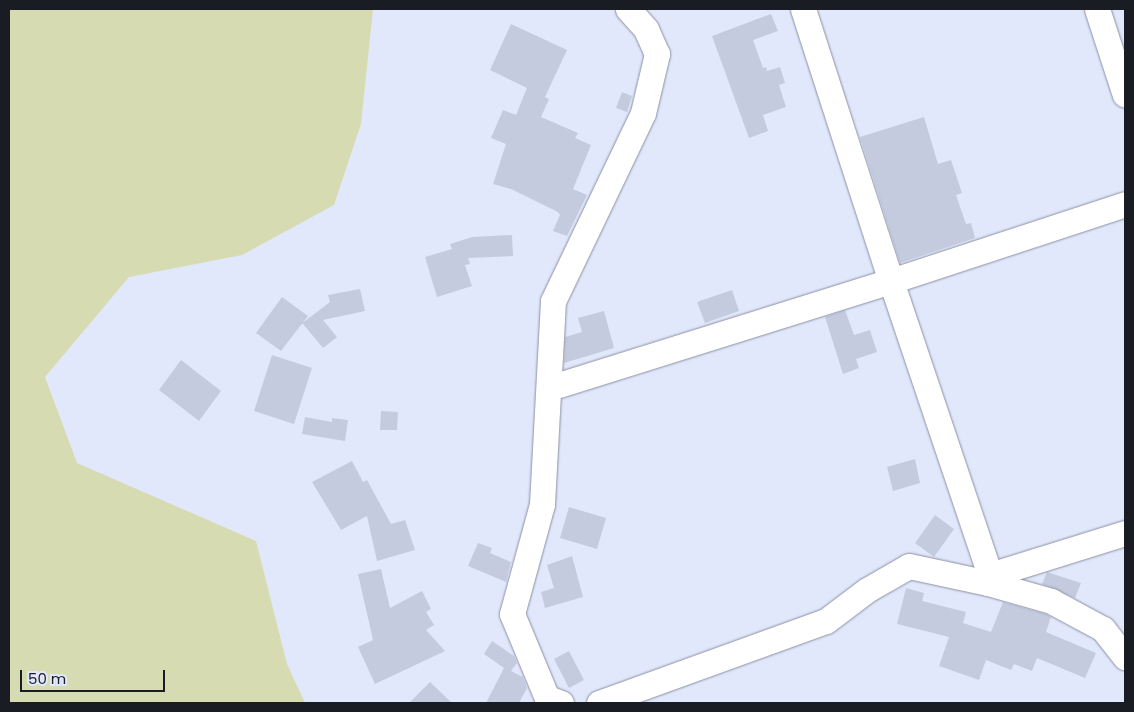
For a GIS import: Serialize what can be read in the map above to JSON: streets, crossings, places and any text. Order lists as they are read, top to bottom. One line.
{"scale_bar":"50 m"}
